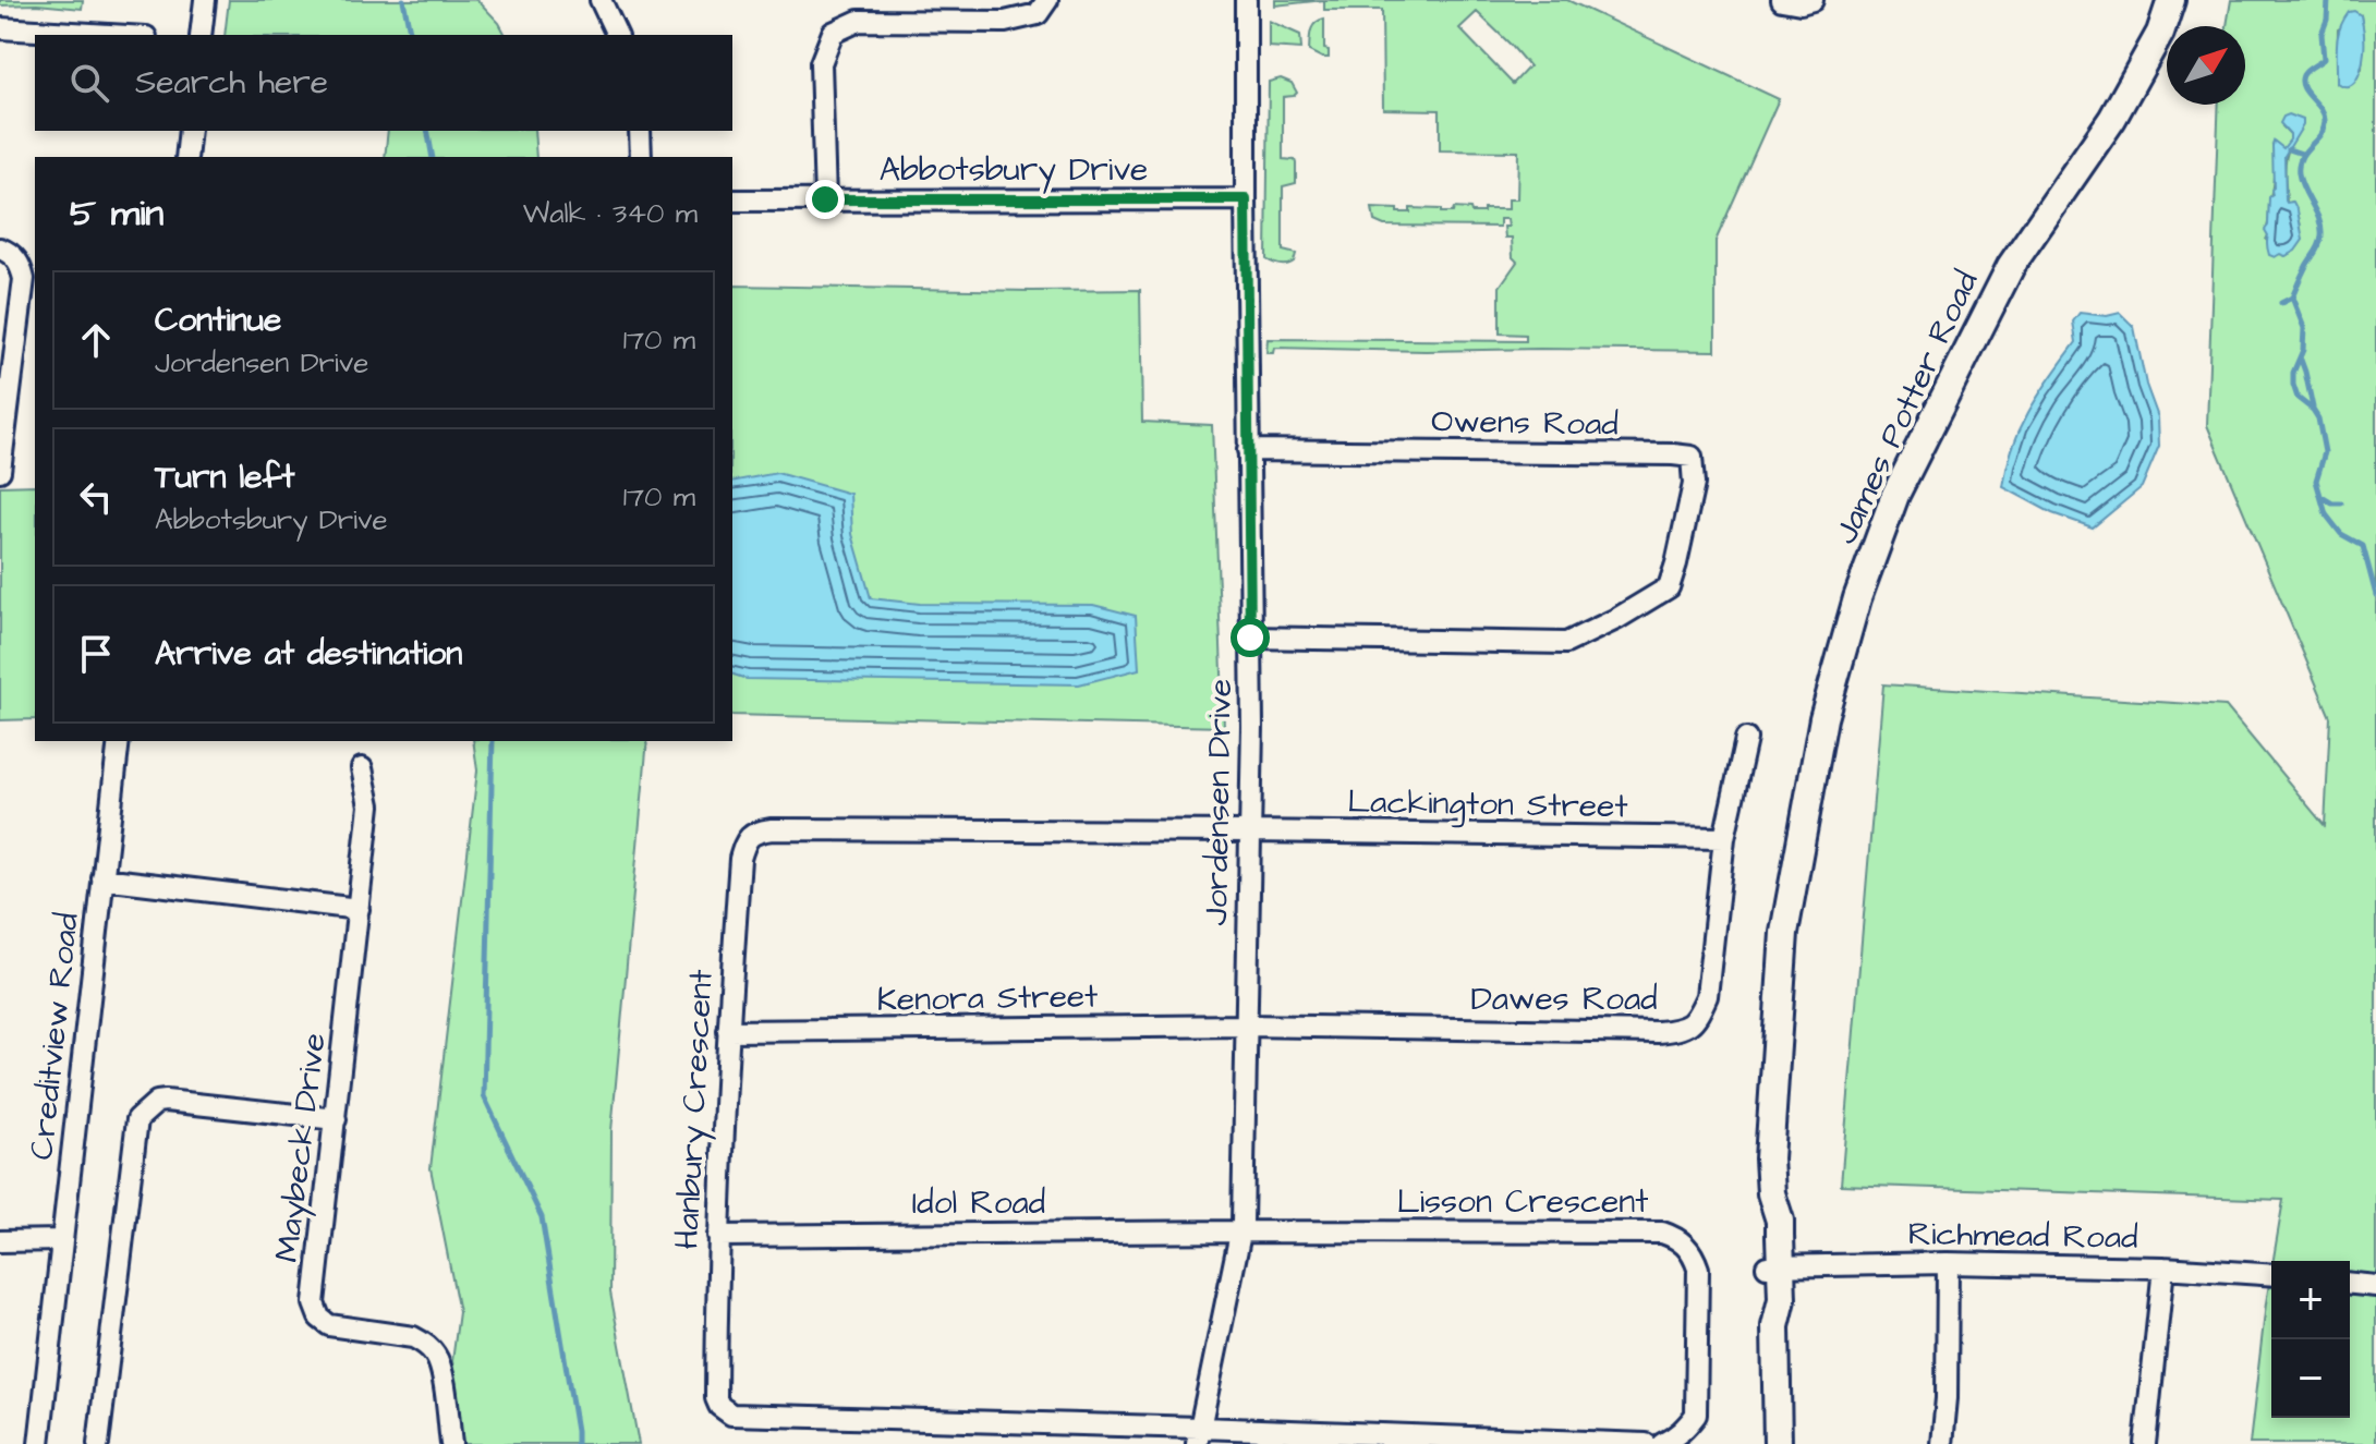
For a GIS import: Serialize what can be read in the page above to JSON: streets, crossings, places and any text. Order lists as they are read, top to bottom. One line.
{"streets":{"main road":["James Potter Road"],"street":["Abbotsbury Drive","Owens Road","Jordensen Drive","Lackington Street","Kenora Street","Dawes Road","Creditview Road","Hanbury Crescent","Maybeck Drive","Lisson Crescent","Idol Road","Richmead Road"]},"crossings":[["Abbotsbury Drive","Jordensen Drive"],["James Potter Road","Richmead Road"],["Owens Road","Jordensen Drive"],["Jordensen Drive","Lackington Street"],["Jordensen Drive","Kenora Street"],["Jordensen Drive","Dawes Road"],["Jordensen Drive","Hanbury Crescent"],["Jordensen Drive","Lisson Crescent"],["Jordensen Drive","Idol Road"],["Lackington Street","Dawes Road"],["Lackington Street","Hanbury Crescent"],["Kenora Street","Dawes Road"],["Kenora Street","Hanbury Crescent"],["Hanbury Crescent","Idol Road"],["Lisson Crescent","Idol Road"]],"north":"top right","page":{"search":"Search here","heading":["5 min","Walk · 340 m"],"list":[["Continue","Jordensen Drive","170 m"],["Turn left","Abbotsbury Drive","170 m"],"Arrive at destination"],"map_buttons":["+","−"]}}
